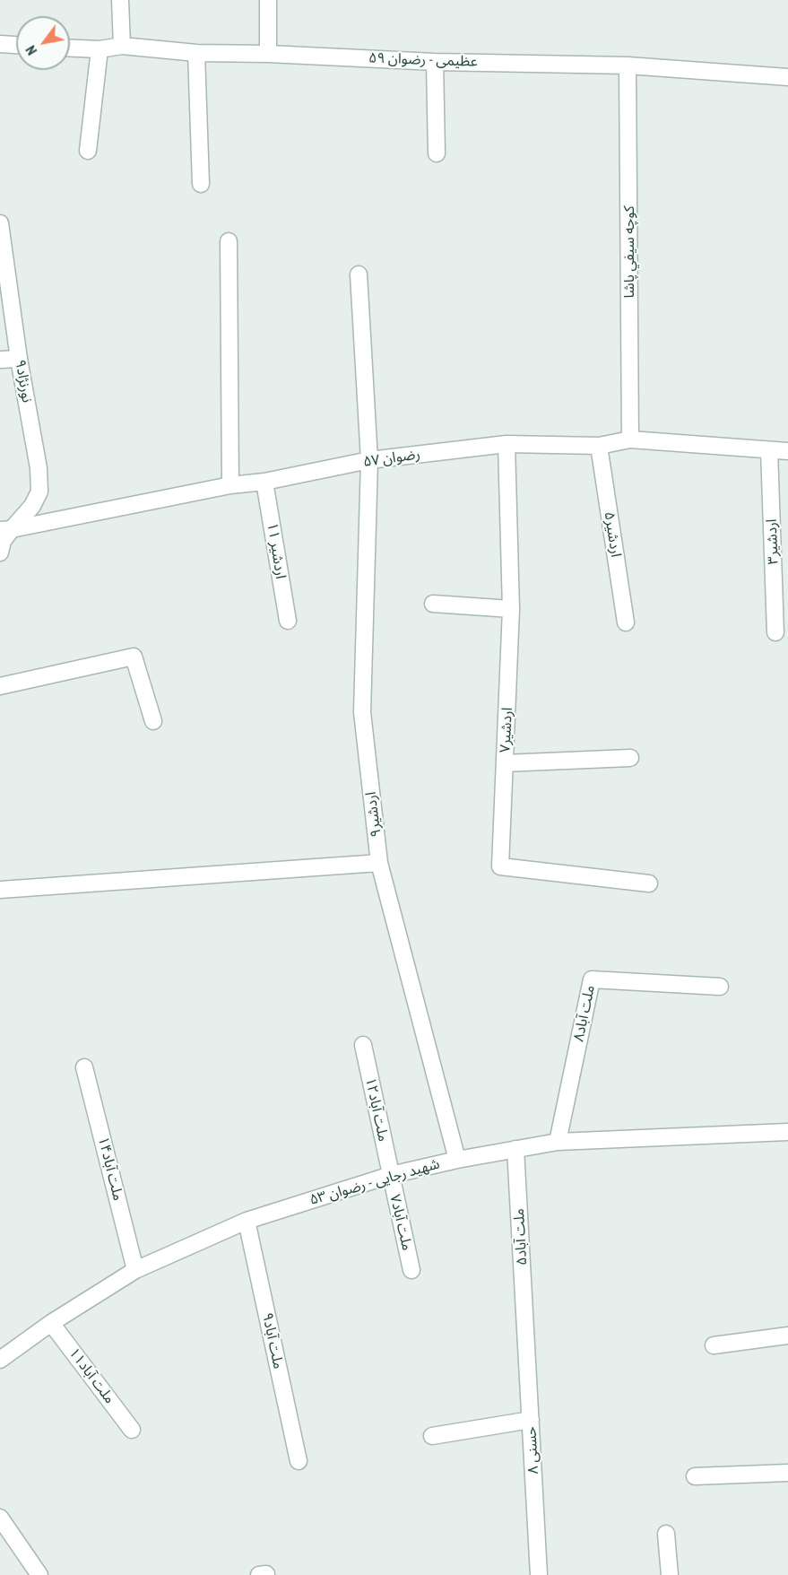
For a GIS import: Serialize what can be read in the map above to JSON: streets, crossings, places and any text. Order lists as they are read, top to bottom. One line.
{"streets":{"street":["عظیمی - رضوان ۵۹","كوچه سيفي پاشا","نورنژاد۹","رضوان ۵۷","اردشیر۵","اردشیر۳","اردشیر ۱۱","اردشیر۷","اردشیر۹","ملت آباد۸","ملت آباد۱۲","ملت آباد۱۴","شهید رجایی - رضوان ۵۳","ملت آباد۷","ملت آباد۵","ملت آباد۹","ملت آباد۱۱","حسنی ۸"]},"crossings":[["عظیمی - رضوان ۵۹","كوچه سيفي پاشا"],["كوچه سيفي پاشا","رضوان ۵۷"],["نورنژاد۹","رضوان ۵۷"],["رضوان ۵۷","اردشیر۵"],["رضوان ۵۷","اردشیر۳"],["رضوان ۵۷","اردشیر ۱۱"],["رضوان ۵۷","اردشیر۷"],["رضوان ۵۷","اردشیر۹"],["اردشیر۹","شهید رجایی - رضوان ۵۳"],["ملت آباد۸","شهید رجایی - رضوان ۵۳"],["ملت آباد۱۲","شهید رجایی - رضوان ۵۳"],["ملت آباد۱۲","ملت آباد۷"],["ملت آباد۱۴","شهید رجایی - رضوان ۵۳"],["شهید رجایی - رضوان ۵۳","ملت آباد۷"],["شهید رجایی - رضوان ۵۳","ملت آباد۵"],["شهید رجایی - رضوان ۵۳","ملت آباد۹"],["شهید رجایی - رضوان ۵۳","ملت آباد۱۱"],["ملت آباد۵","حسنی ۸"]],"north":"bottom left"}
